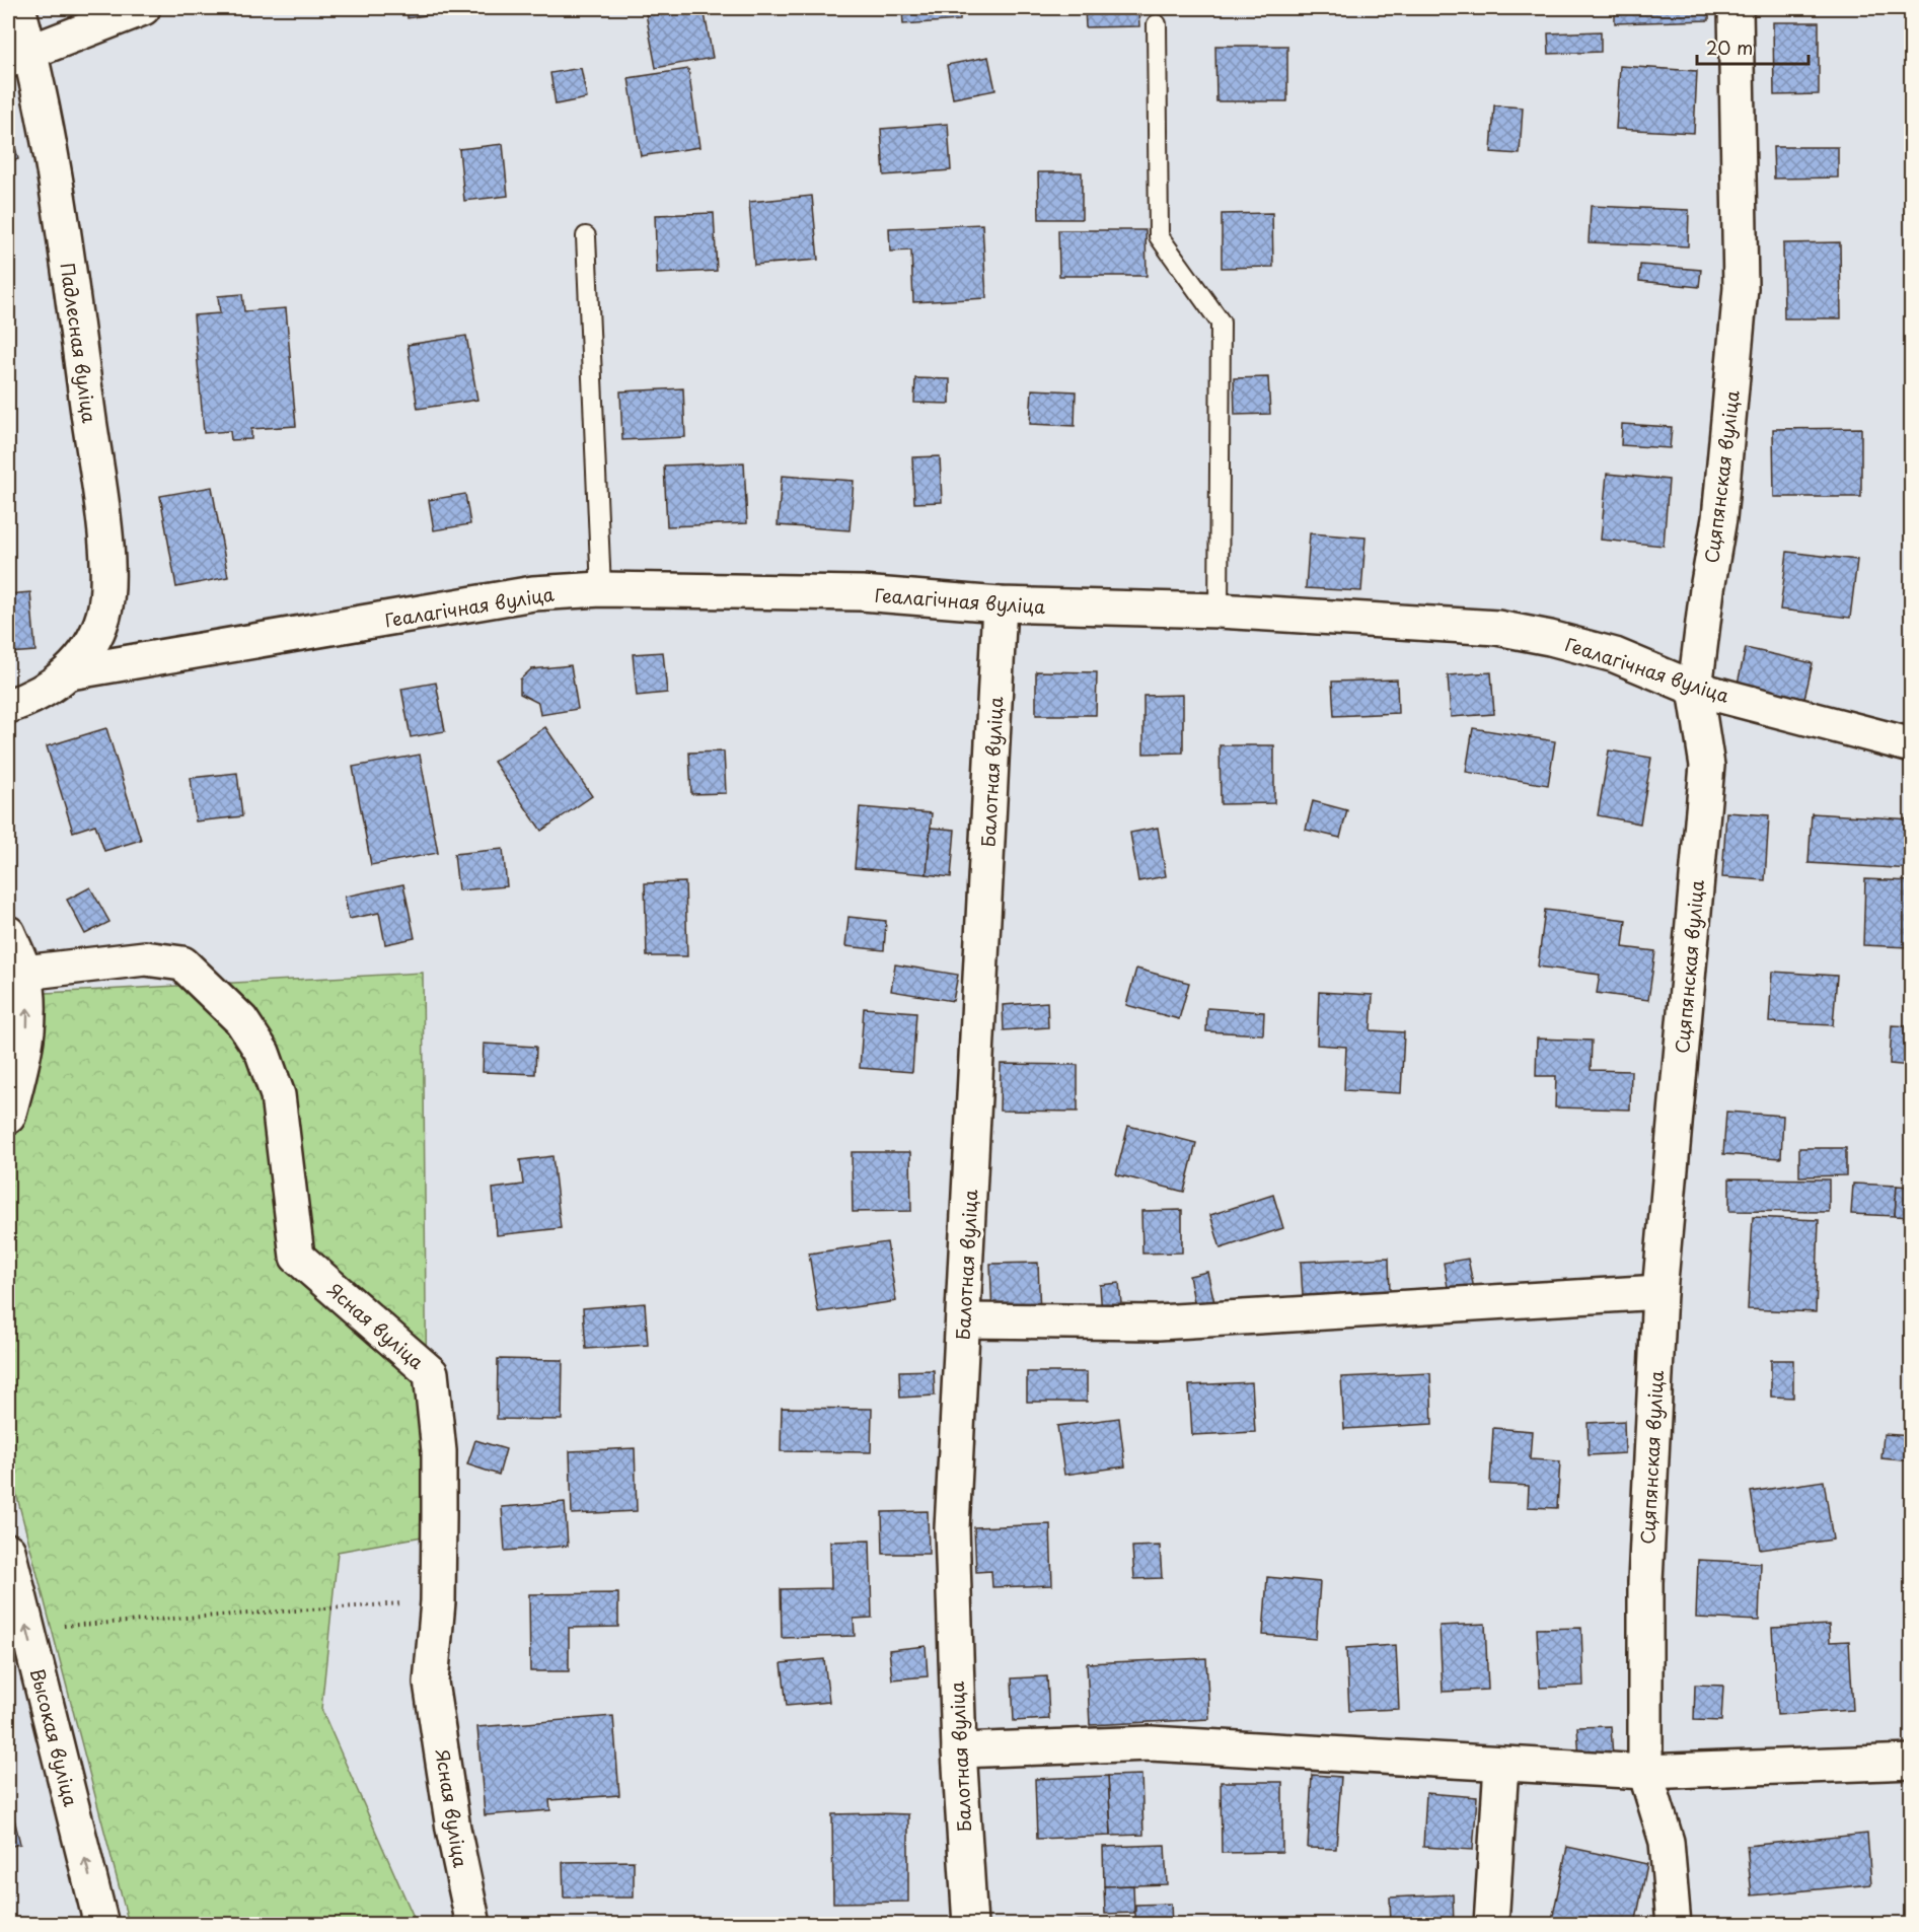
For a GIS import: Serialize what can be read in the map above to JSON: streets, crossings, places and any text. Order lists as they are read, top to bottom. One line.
{"streets":{"street":["Падлесная вуліца","Сцяпянская вуліца","Геалагічная вуліца","Балотная вуліца","Ясная вуліца","Высокая вуліца"]},"crossings":[["Падлесная вуліца","Геалагічная вуліца"],["Сцяпянская вуліца","Геалагічная вуліца"],["Геалагічная вуліца","Балотная вуліца"]],"one_way":["Высокая вуліца"],"scale_bar":"20 m"}
